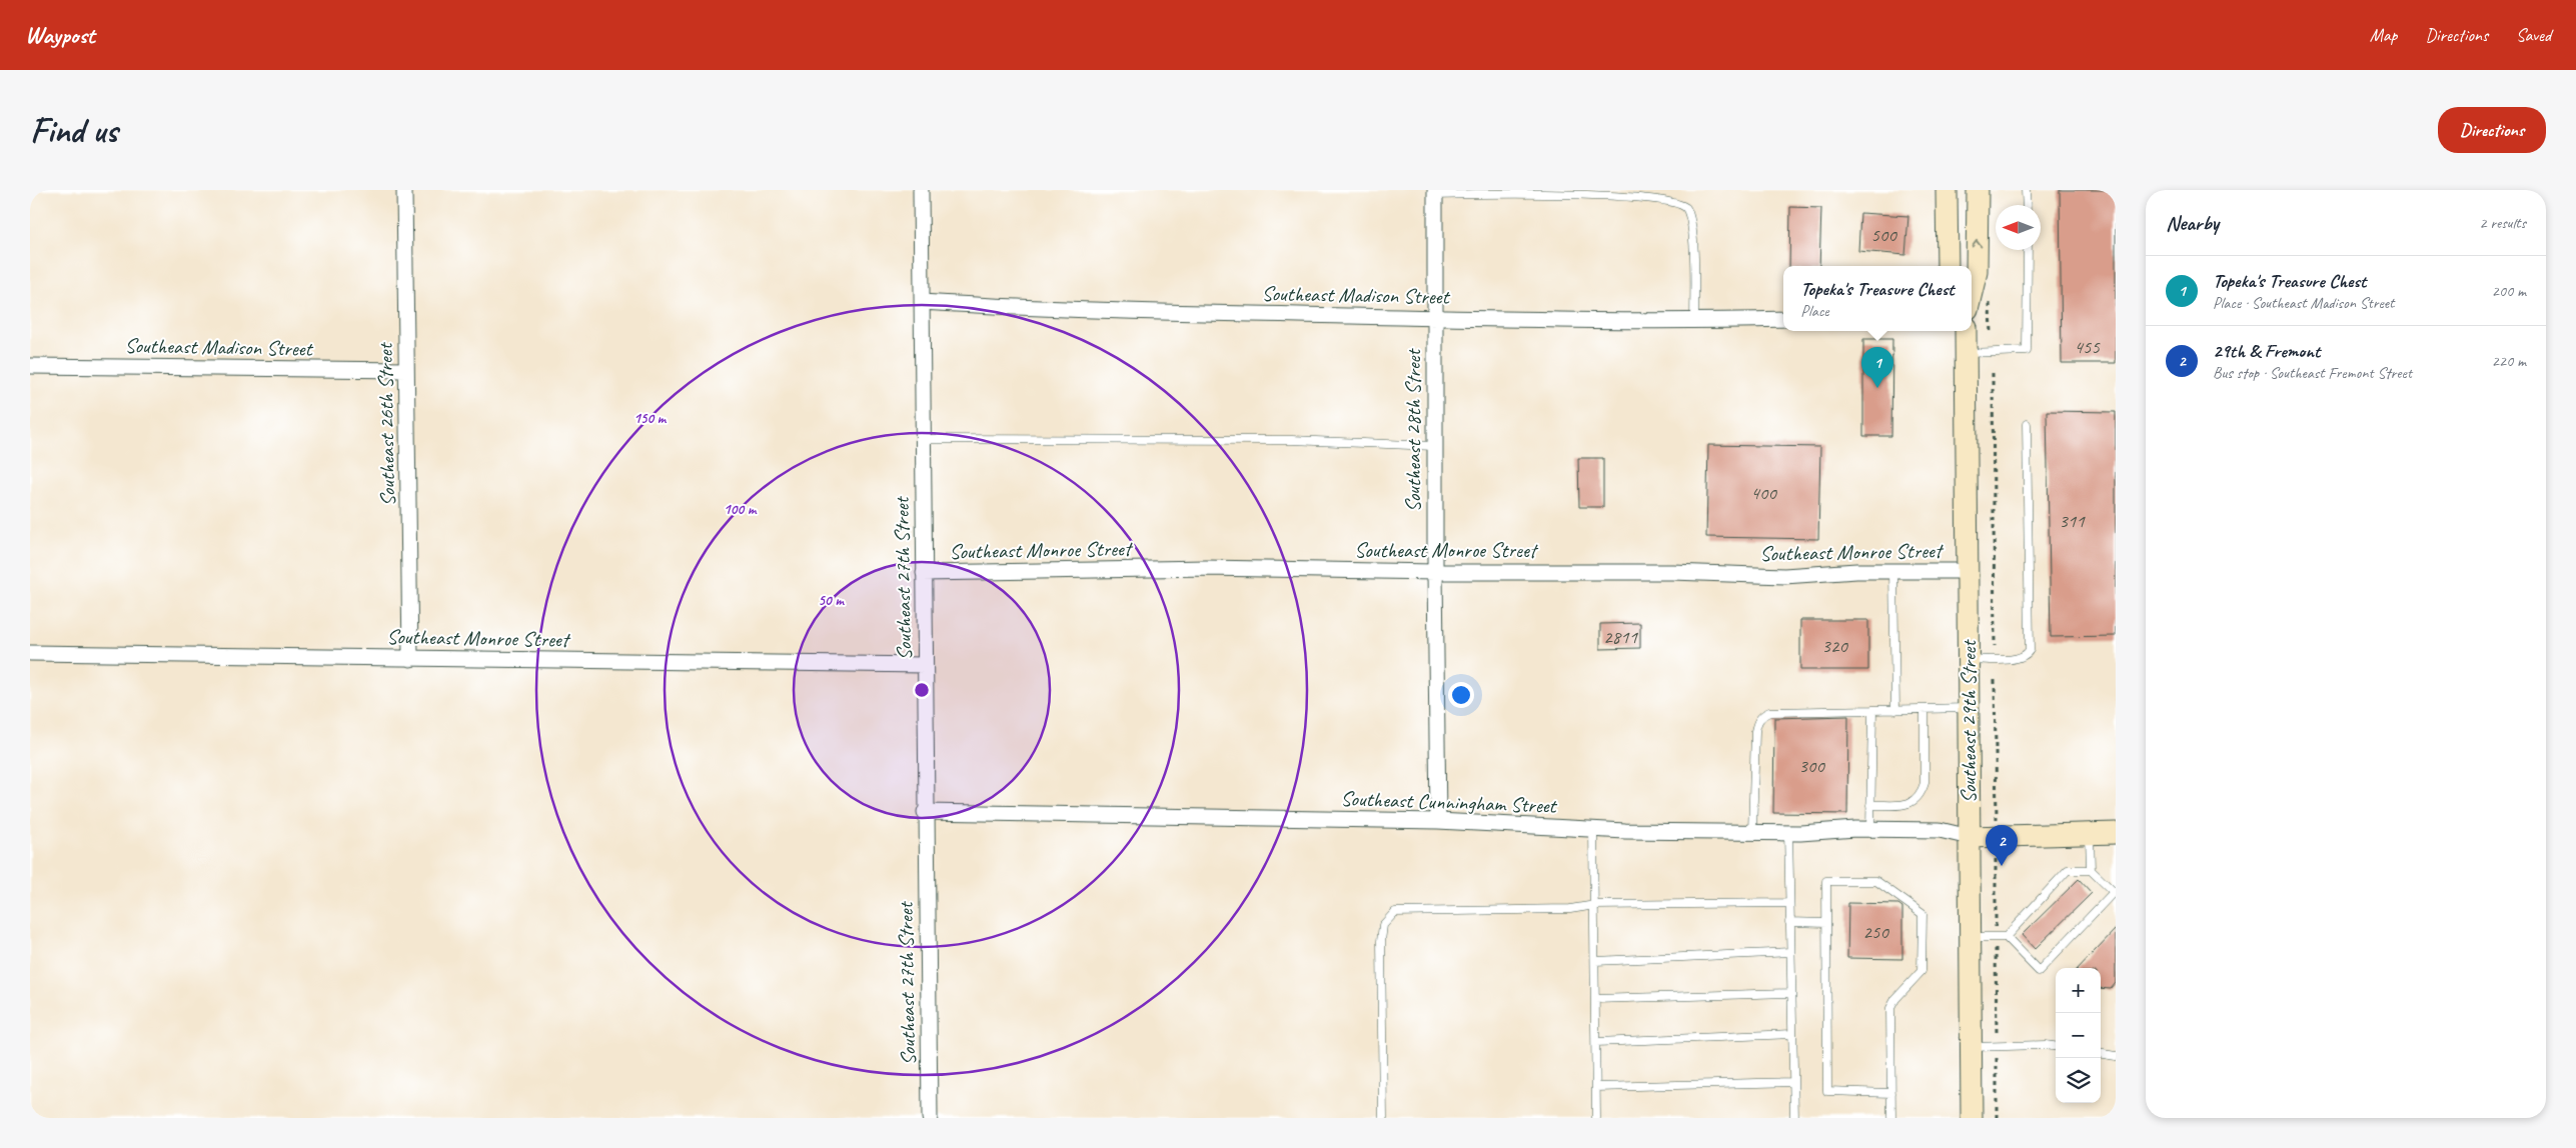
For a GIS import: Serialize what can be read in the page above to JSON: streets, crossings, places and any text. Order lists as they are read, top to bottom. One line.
{"streets":{"main road":["Southeast 29th Street"],"street":["Southeast Madison Street","Southeast 26th Street","Southeast 28th Street","Southeast Monroe Street","Southeast 27th Street","Southeast Cunningham Street"]},"crossings":[["Southeast Madison Street","Southeast 26th Street"],["Southeast Madison Street","Southeast 28th Street"],["Southeast Madison Street","Southeast 27th Street"],["Southeast 26th Street","Southeast Monroe Street"],["Southeast 28th Street","Southeast Monroe Street"],["Southeast 28th Street","Southeast Cunningham Street"],["Southeast Monroe Street","Southeast 27th Street"],["Southeast Monroe Street","Southeast 29th Street"],["Southeast 27th Street","Southeast Cunningham Street"],["Southeast 29th Street","Southeast Cunningham Street"]],"house_numbers":["500","455","400","311","2811","320","300","250"],"north":"left","page":{"header":"Waypost","nav":["Map","Directions","Saved"],"buttons":"Directions","title":"Find us","heading":["Nearby","2 results"],"list":[{"mark":"1","name":"Topeka's Treasure Chest","note":"Place · Southeast Madison Street","value":"200 m"},{"mark":"2","name":"29th & Fremont","note":"Bus stop · Southeast Fremont Street","value":"220 m"}],"popup":["Topeka's Treasure Chest","Place"],"pins":["1","2"],"map_buttons":["+","−"]},"rings":["150 m","100 m","50 m"]}
